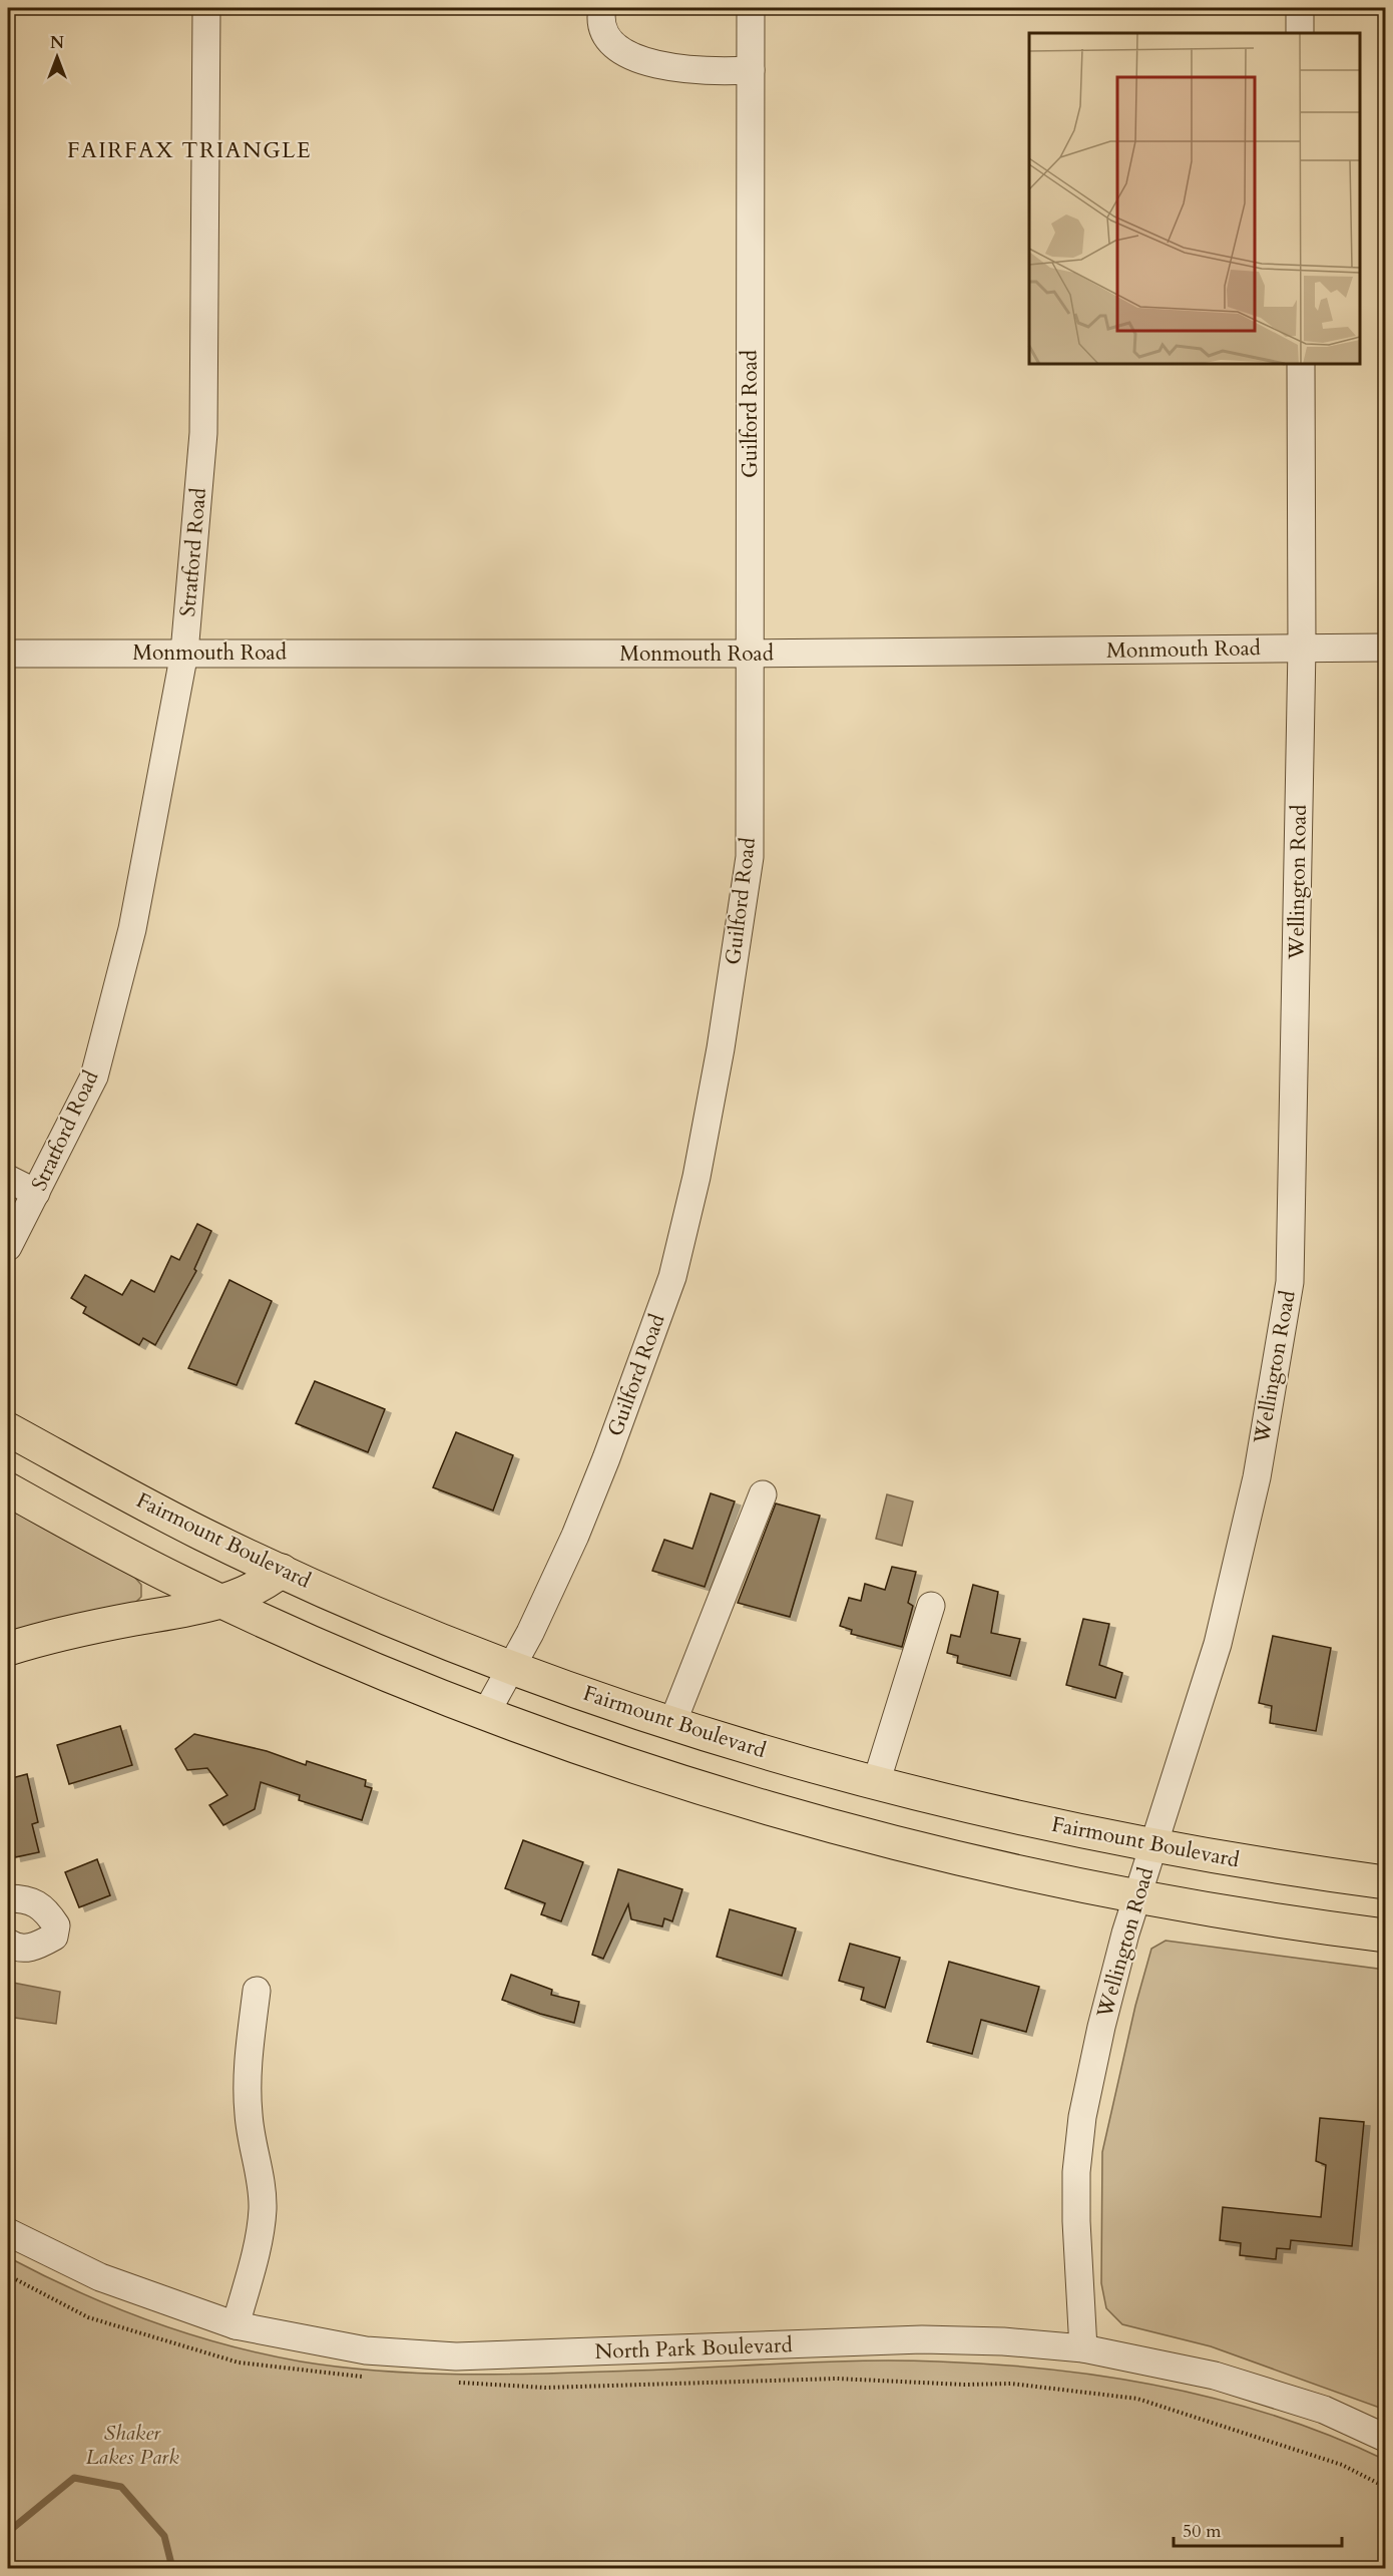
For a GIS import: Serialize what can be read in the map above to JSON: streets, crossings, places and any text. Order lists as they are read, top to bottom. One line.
{"streets":{"main road":["Fairmount Boulevard"],"street":["Guilford Road","Stratford Road","Monmouth Road","Wellington Road","North Park Boulevard"]},"crossings":[["Guilford Road","Monmouth Road"],["Guilford Road","Fairmount Boulevard"],["Stratford Road","Monmouth Road"],["Monmouth Road","Wellington Road"],["Wellington Road","Fairmount Boulevard"],["Wellington Road","North Park Boulevard"]],"districts":["FAIRFAX TRIANGLE"],"parks":["Shaker Lakes Park"],"scale_bar":"50 m","north":"top"}
